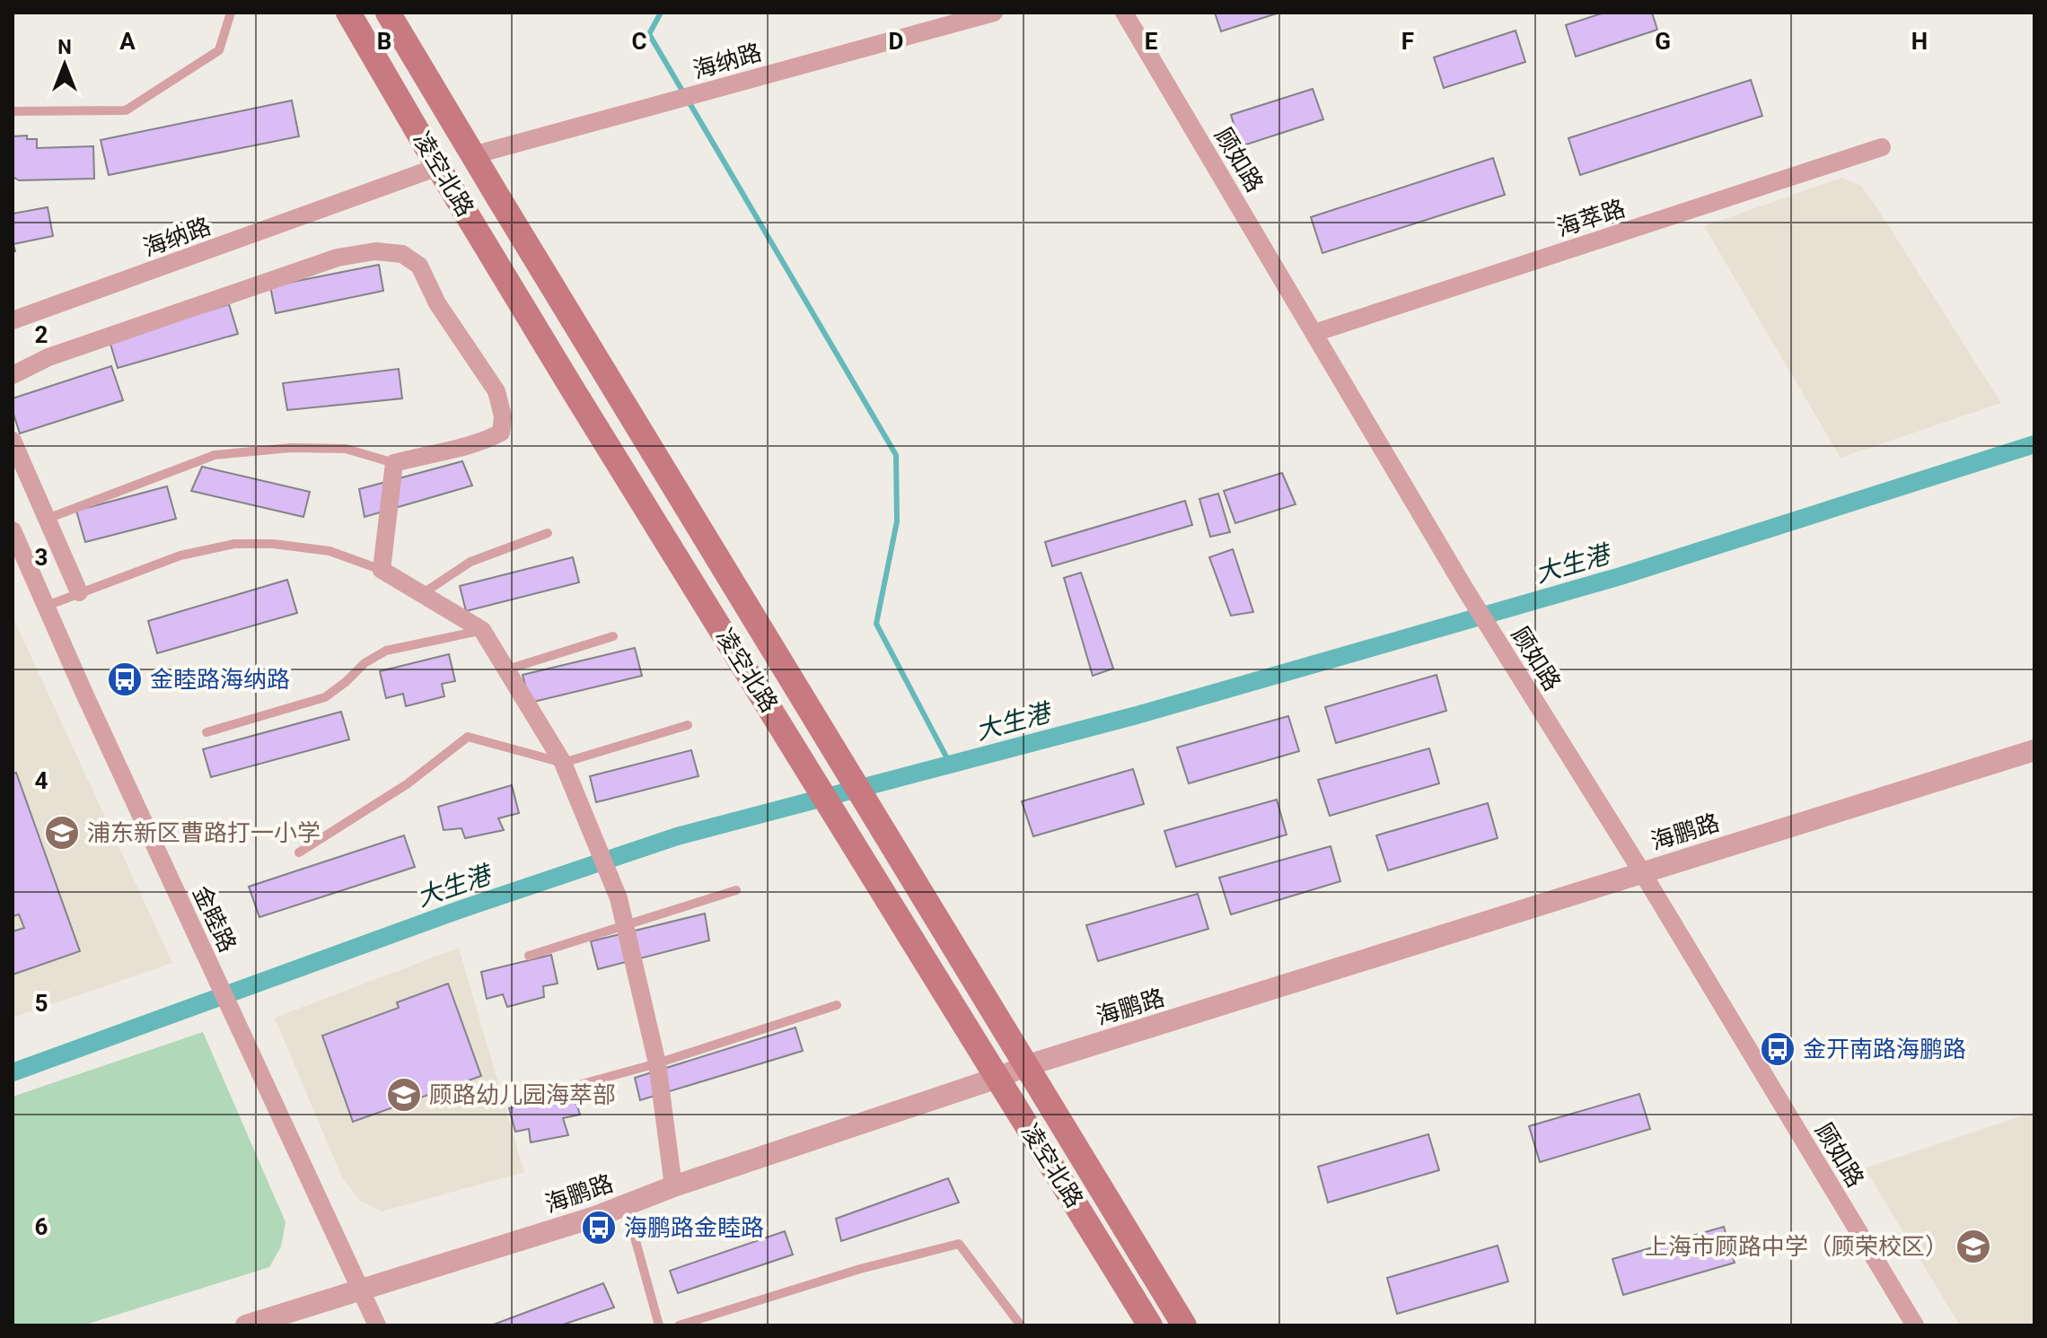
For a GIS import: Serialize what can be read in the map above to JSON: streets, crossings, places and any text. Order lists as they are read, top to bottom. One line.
{"streets":{"main road":["凌空北路"],"street":["海纳路","顾如路","海萃路","海鹏路","金睦路"]},"crossings":[["海纳路","凌空北路"],["顾如路","海萃路"],["顾如路","海鹏路"],["凌空北路","海鹏路"],["海鹏路","金睦路"]],"water":["大生港"],"places":{"bus stop":["金睦路海纳路","金开南路海鹏路","海鹏路金睦路"],"school or university":["浦东新区曹路打一小学","顾路幼儿园海萃部","上海市顾路中学（顾荣校区）"]},"north":"top","grid":{"columns":["A","B","C","D","E","F","G","H"],"rows":["2","3","4","5","6"]}}
